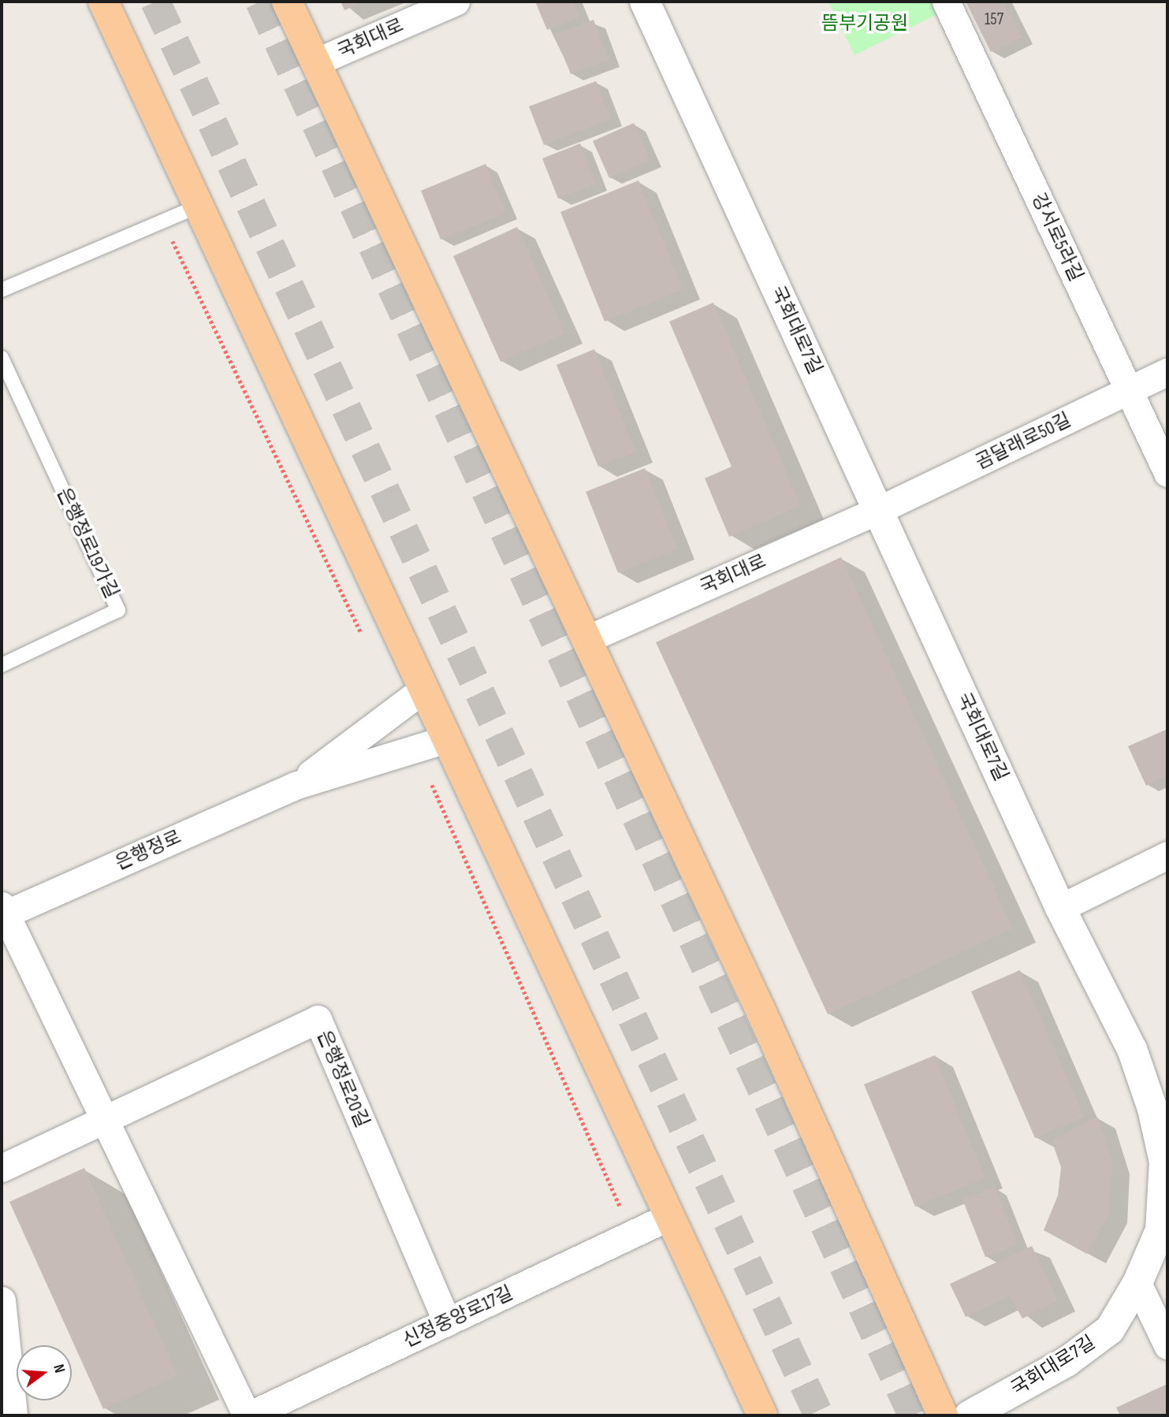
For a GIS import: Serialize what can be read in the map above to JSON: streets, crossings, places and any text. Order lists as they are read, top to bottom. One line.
{"streets":{"street":["국회대로","강서로5라길","국회대로7길","곰달래로50길","은행정로","은행정로20길","신정중앙로17길"],"lane":["은행정로19가길"]},"crossings":[["국회대로","국회대로7길"],["국회대로","곰달래로50길"],["강서로5라길","곰달래로50길"],["국회대로7길","곰달래로50길"],["은행정로20길","신정중앙로17길"]],"parks":["뜸부기공원"],"house_numbers":["157"],"north":"right"}
